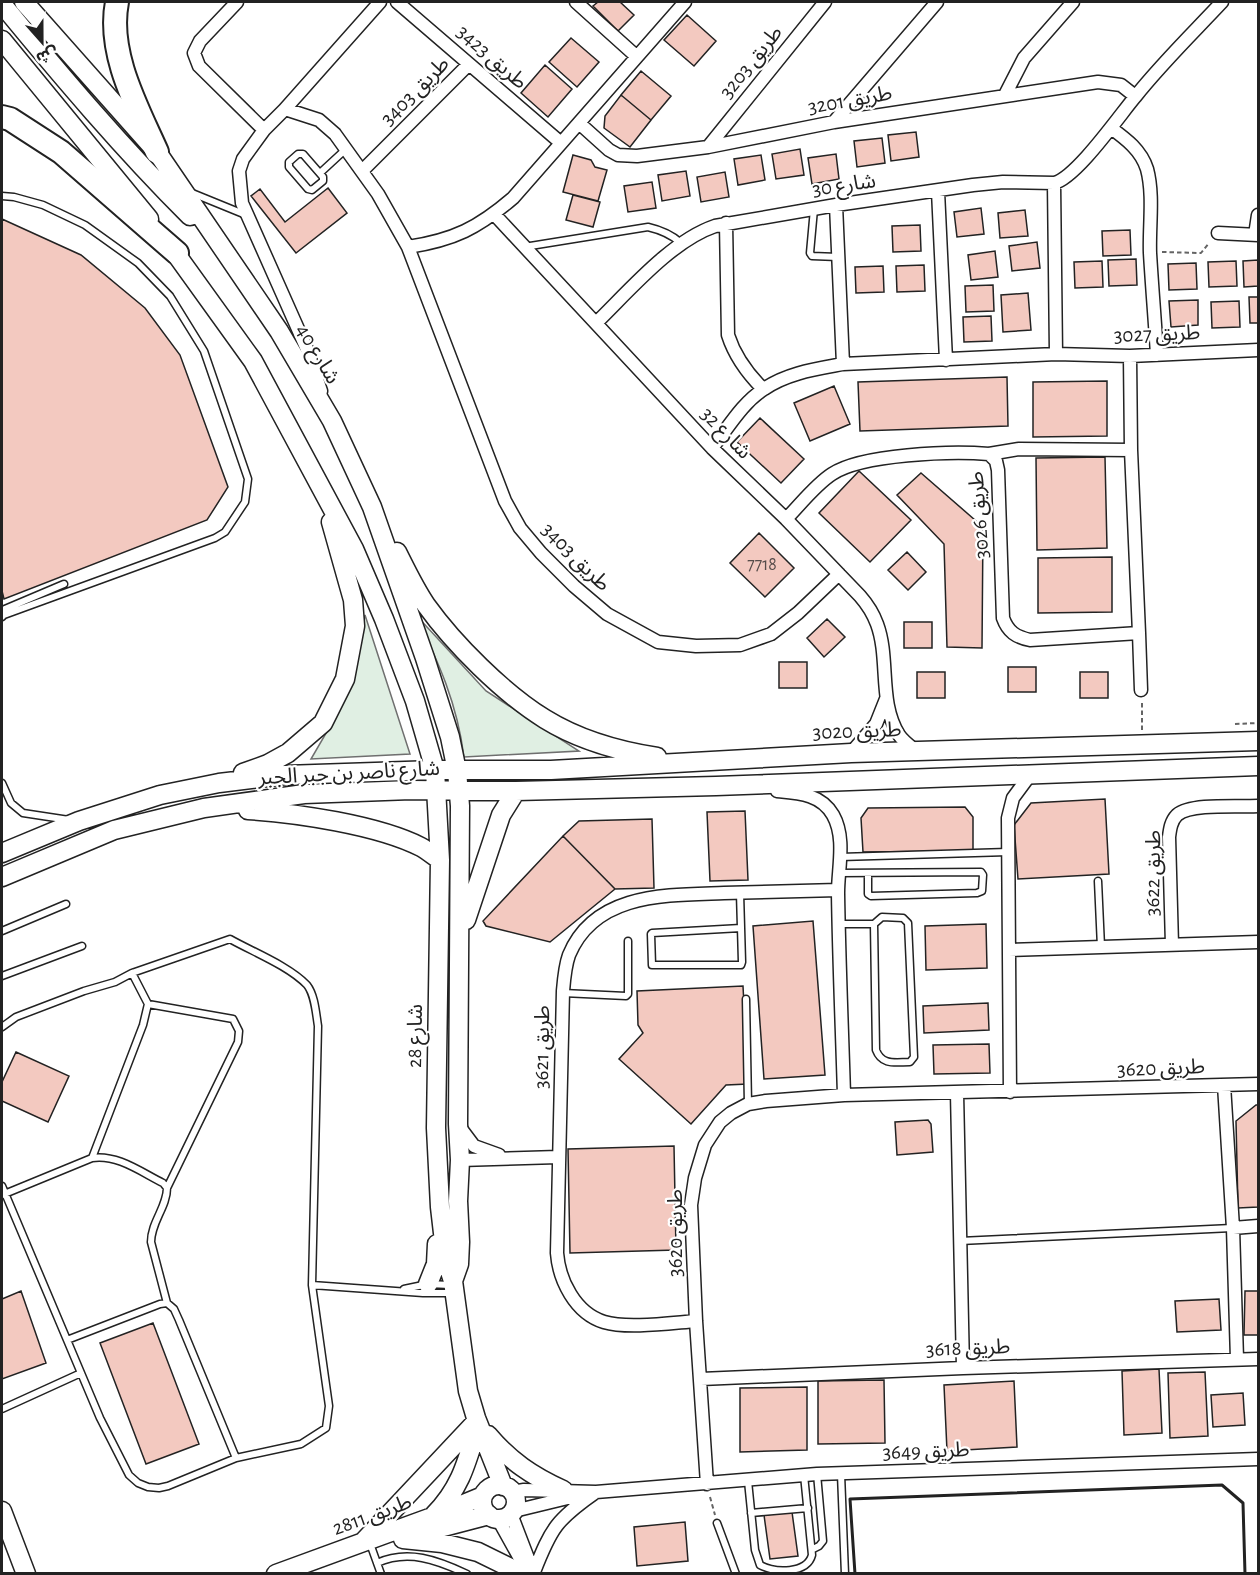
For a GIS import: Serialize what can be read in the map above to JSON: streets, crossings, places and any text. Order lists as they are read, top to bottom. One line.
{"streets":{"main road":["شارع 40","طريق 3020","شارع ناصر بن جبر الجبر","شارع 28","طريق 2811"],"street":["طريق 3423","طريق 3203","طريق 3403","طريق 3201","شارع 30","طريق 3027","شارع 32","طريق 3026","طريق 3622","طريق 3621","طريق 3620","طريق 3618","طريق 3649"]},"crossings":[["طريق 3423","طريق 3403"],["طريق 3203","طريق 3201"],["طريق 3403","شارع 32"],["شارع 30","شارع 32"],["طريق 3027","شارع 32"],["شارع 40","طريق 3020"],["شارع 40","شارع ناصر بن جبر الجبر"],["شارع 40","شارع 28"],["شارع 32","طريق 3026"],["طريق 3020","شارع ناصر بن جبر الجبر"],["شارع ناصر بن جبر الجبر","شارع 28"],["شارع 28","طريق 3649"],["شارع 28","طريق 2811"],["طريق 3621","طريق 3620"],["طريق 3620","طريق 3618"],["طريق 3620","طريق 3649"],["طريق 3649","طريق 2811"]],"house_numbers":["7718"],"north":"bottom"}
